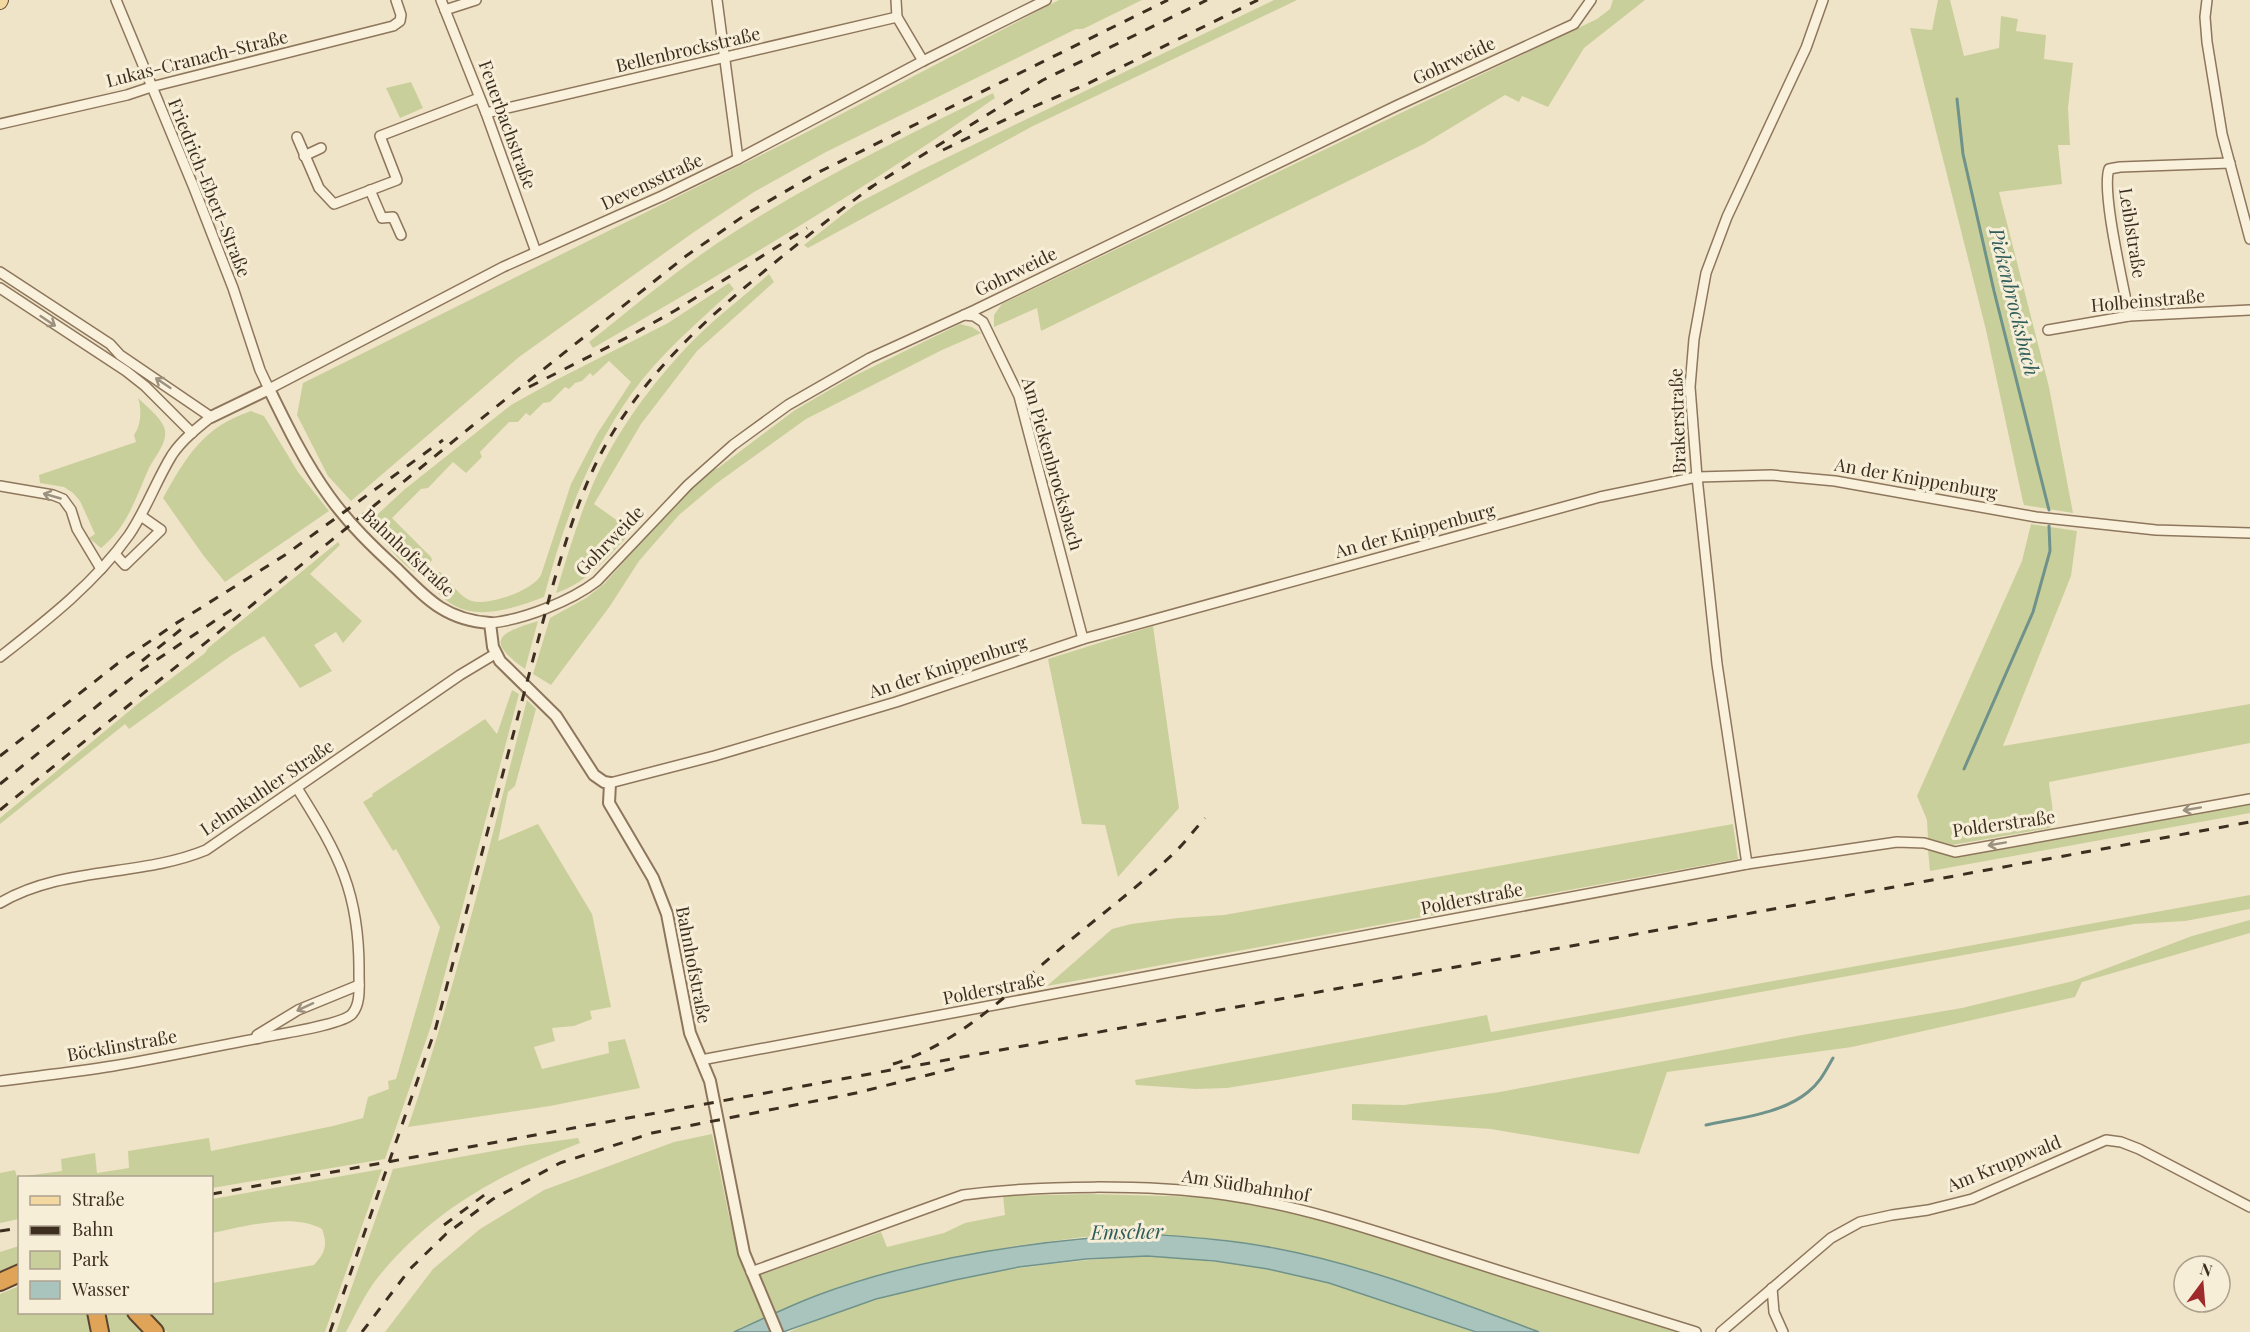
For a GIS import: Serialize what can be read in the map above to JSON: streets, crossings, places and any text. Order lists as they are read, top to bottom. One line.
{"streets":{"street":["Bellenbrockstraße","Lukas-Cranach-Straße","Gohrweide","Feuerbachstraße","Devensstraße","Friedrich-Ebert-Straße","Leiblstraße","Holbeinstraße","Brakerstraße","Am Piekenbrocksbach","An der Knippenburg","Bahnhofstraße","Lehmkuhler Straße","Polderstraße","Böcklinstraße","Am Kruppwald","Am Südbahnhof"]},"crossings":[["Bellenbrockstraße","Feuerbachstraße"],["Lukas-Cranach-Straße","Friedrich-Ebert-Straße"],["Gohrweide","Am Piekenbrocksbach"],["Gohrweide","Bahnhofstraße"],["Feuerbachstraße","Devensstraße"],["Devensstraße","Friedrich-Ebert-Straße"],["Devensstraße","Bahnhofstraße"],["Friedrich-Ebert-Straße","Bahnhofstraße"],["Leiblstraße","Holbeinstraße"],["Brakerstraße","An der Knippenburg"],["Brakerstraße","Polderstraße"],["Am Piekenbrocksbach","An der Knippenburg"],["An der Knippenburg","Bahnhofstraße"],["Bahnhofstraße","Polderstraße"],["Bahnhofstraße","Am Südbahnhof"],["Lehmkuhler Straße","Böcklinstraße"]],"water":["Piekenbrocksbach","Emscher"],"legend":["Straße","Bahn","Park","Wasser"],"north":"top"}
